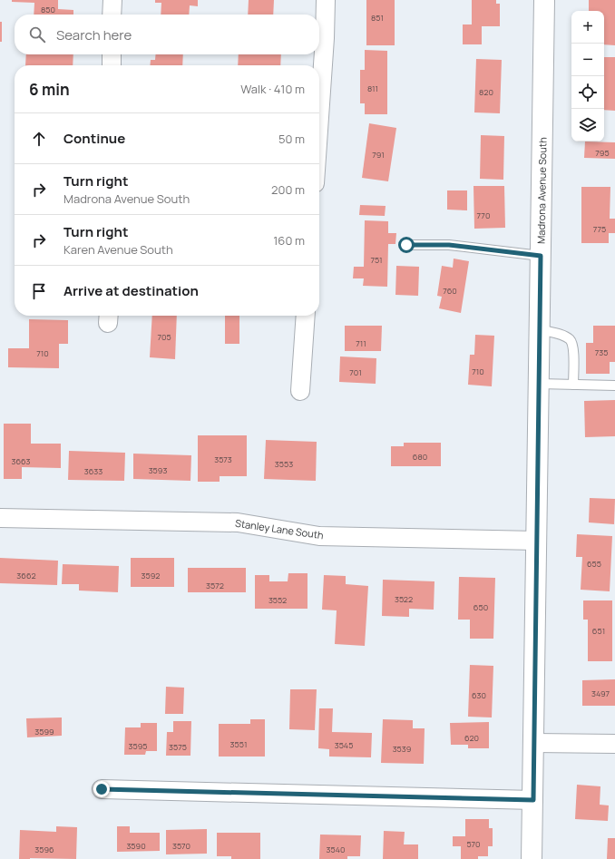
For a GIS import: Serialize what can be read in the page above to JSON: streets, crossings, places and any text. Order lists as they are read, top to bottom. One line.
{"streets":{"main road":["Madrona Avenue South"],"street":["Stanley Lane South"]},"crossings":[["Madrona Avenue South","Stanley Lane South"]],"house_numbers":["850","851","811","820","795","791","770","775","751","760","705","711","735","710","710","701","680","3573","3663","3553","3593","3633","655","3662","3592","3572","3522","3552","650","651","3497","630","3599","620","3551","3545","3595","3575","3539","570","3590","3570","3596","3540"],"page":{"map_buttons":["+","−"],"search":"Search here","heading":["6 min","Walk · 410 m"],"list":[["Continue","50 m"],["Turn right","Madrona Avenue South","200 m"],["Turn right","Karen Avenue South","160 m"],"Arrive at destination"]}}
